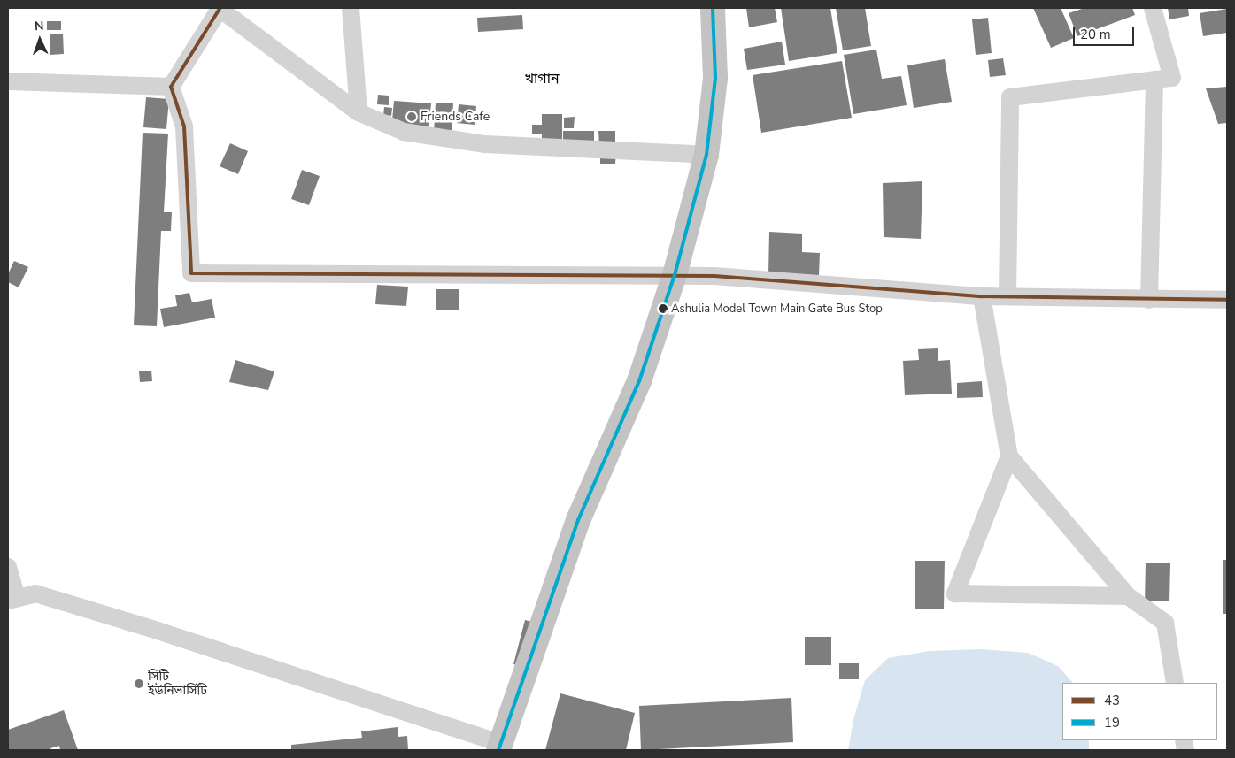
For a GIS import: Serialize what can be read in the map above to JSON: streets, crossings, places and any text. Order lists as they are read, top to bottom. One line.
{"districts":["খাগান"],"places":["Friends Cafe","Ashulia Model Town Main Gate Bus Stop","সিটি ইউনিভার্সিটি"],"lines":["transit line 19","transit line 43"],"legend":["43","19"],"scale_bar":"20 m","north":"top"}
